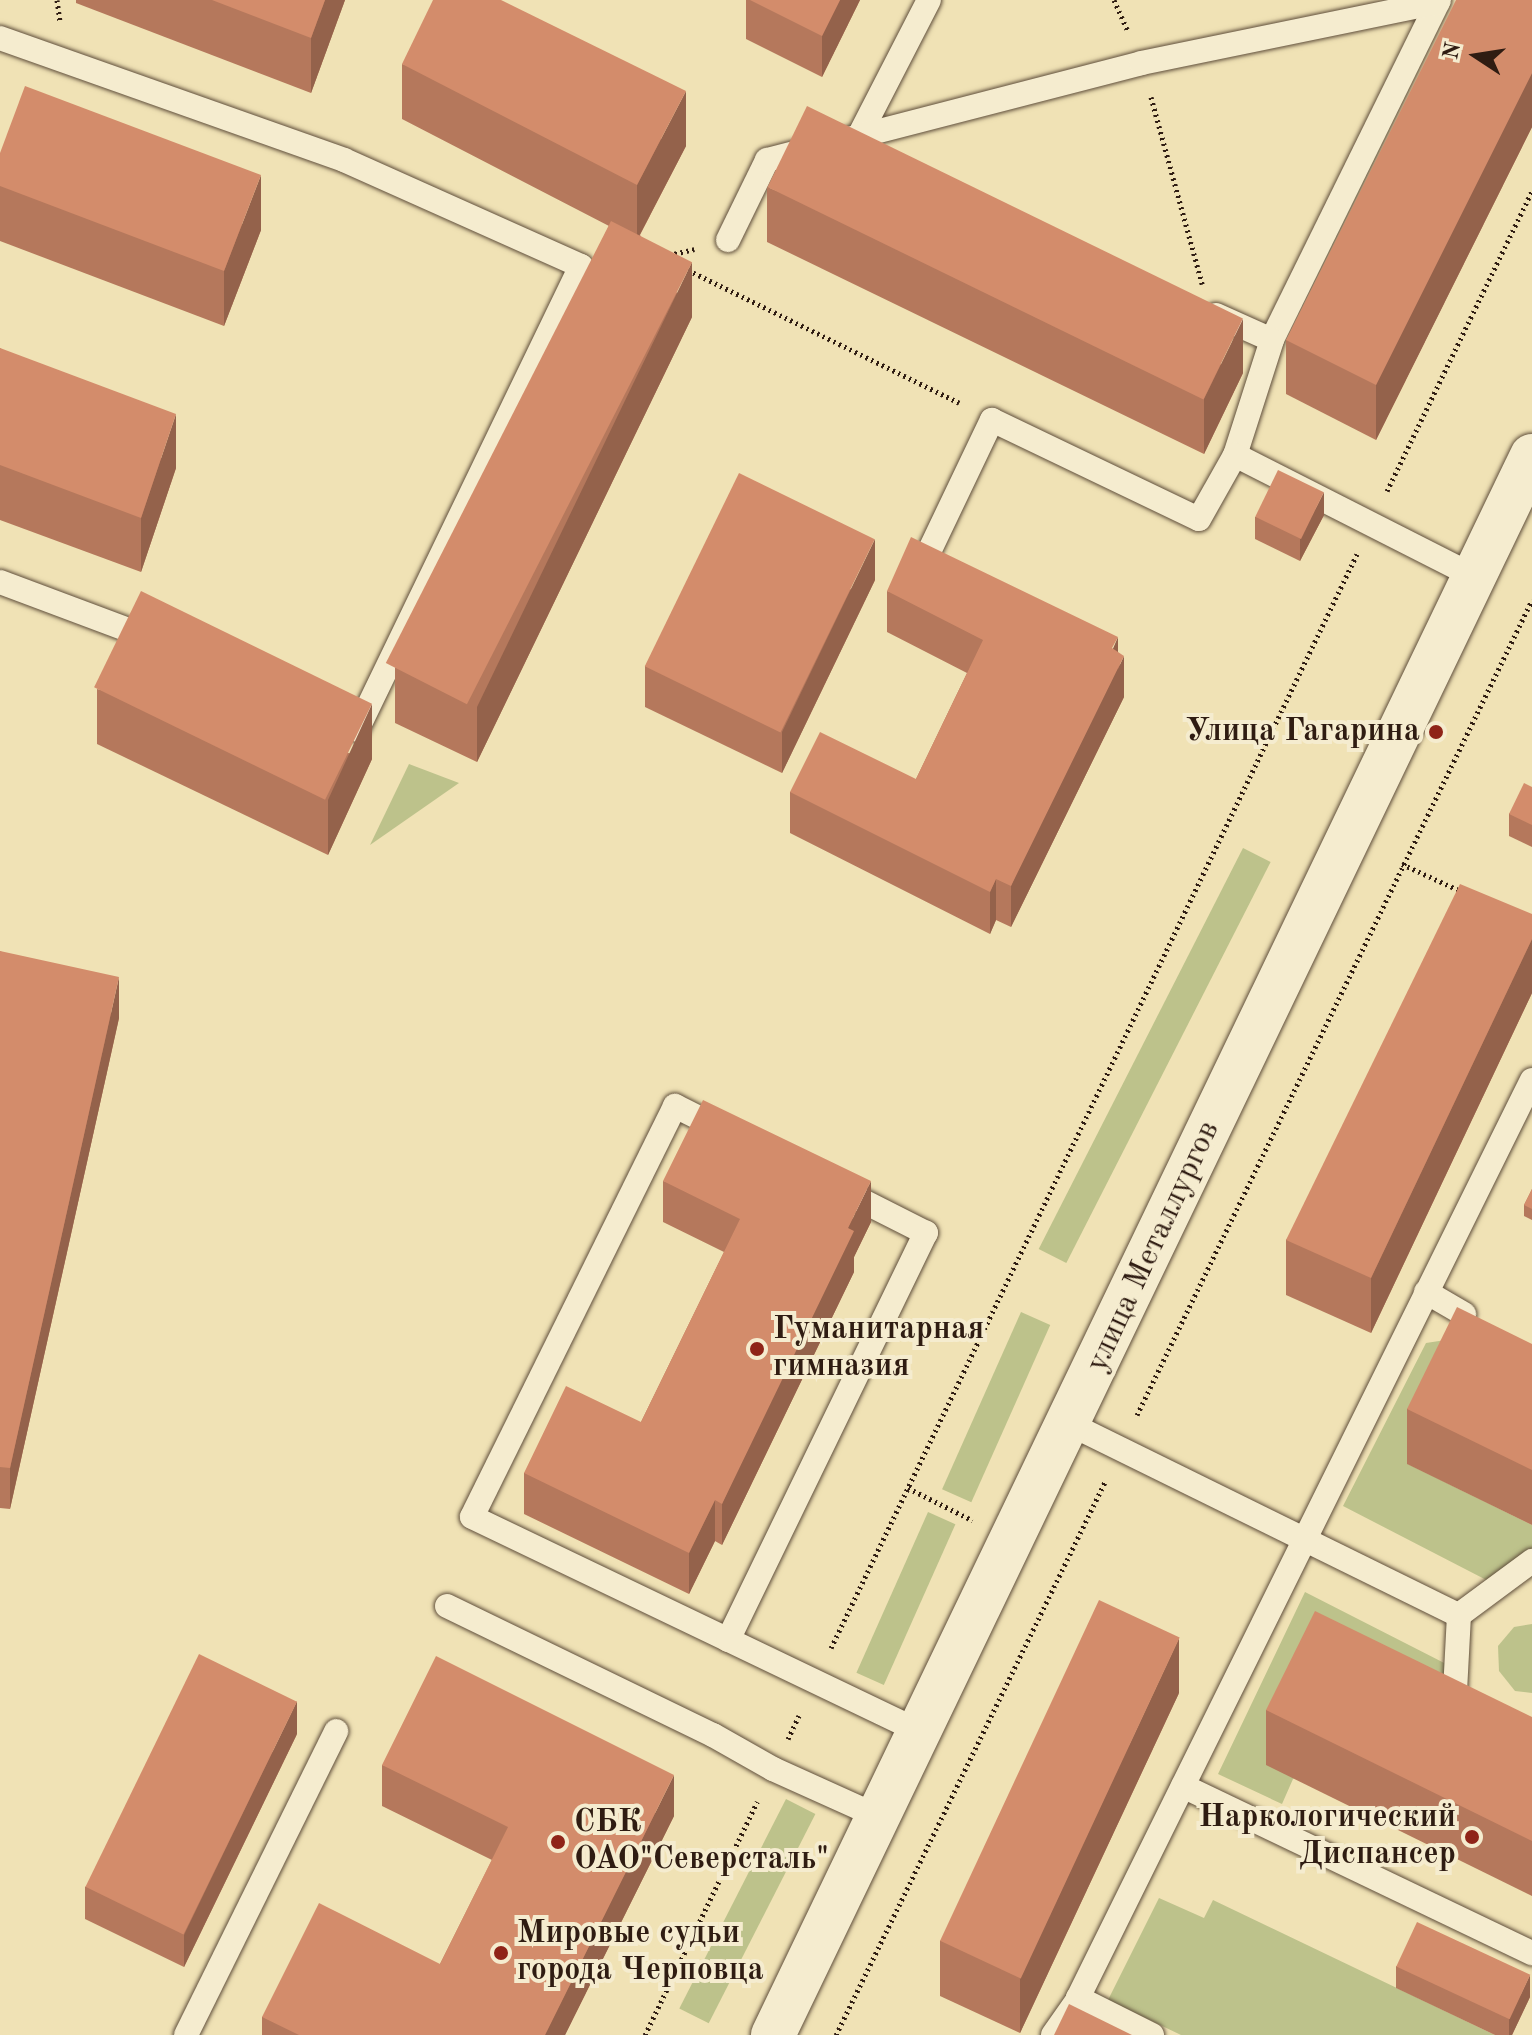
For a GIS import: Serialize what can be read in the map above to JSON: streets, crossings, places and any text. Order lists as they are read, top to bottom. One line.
{"streets":{"street":["улица Металлургов"]},"places":["Улица Гагарина","Гуманитарная гимназия","Наркологический Диспансер","СБК ОАО\"Северсталь\"","Мировые судьи города Черповца"],"north":"left"}
